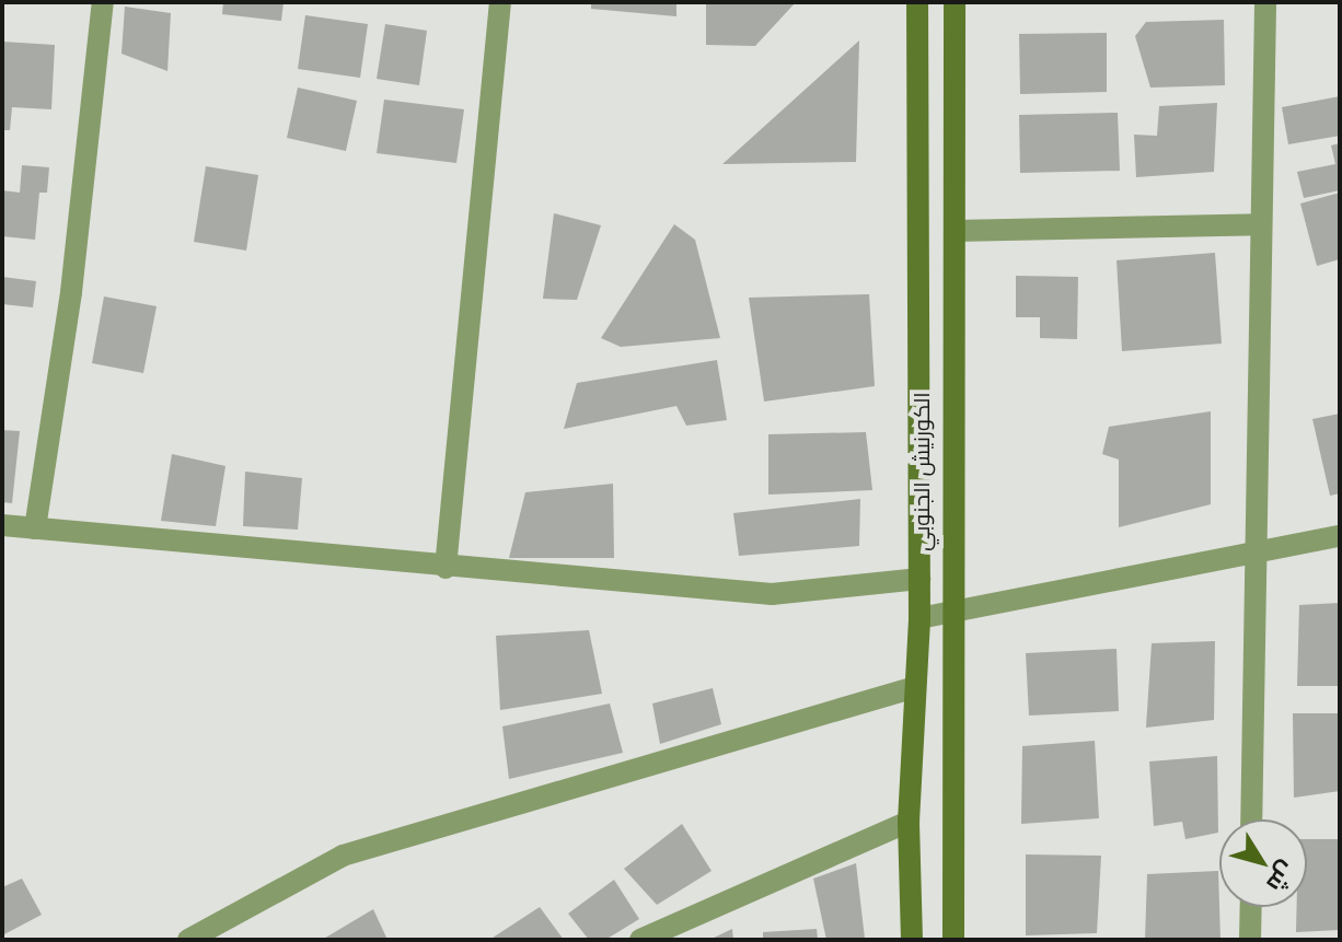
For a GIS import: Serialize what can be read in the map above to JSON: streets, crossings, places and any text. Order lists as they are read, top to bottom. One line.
{"streets":{"main road":["الكورنيش الجنوبي"]},"north":"bottom right"}
